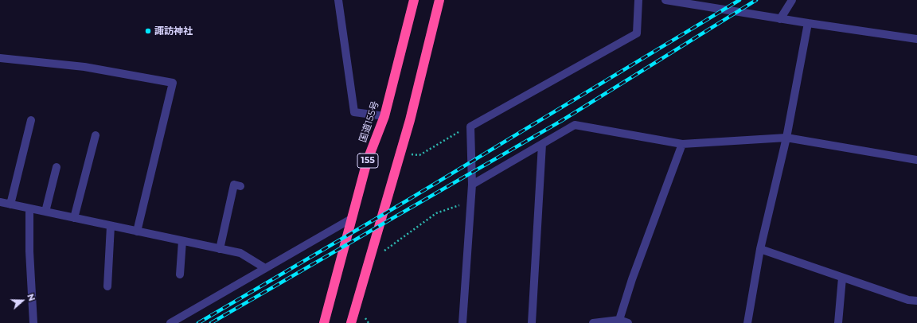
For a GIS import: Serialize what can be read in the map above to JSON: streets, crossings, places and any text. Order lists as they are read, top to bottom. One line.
{"streets":{"highway":["国道155号","155"]},"places":["諏訪神社"],"north":"right"}
